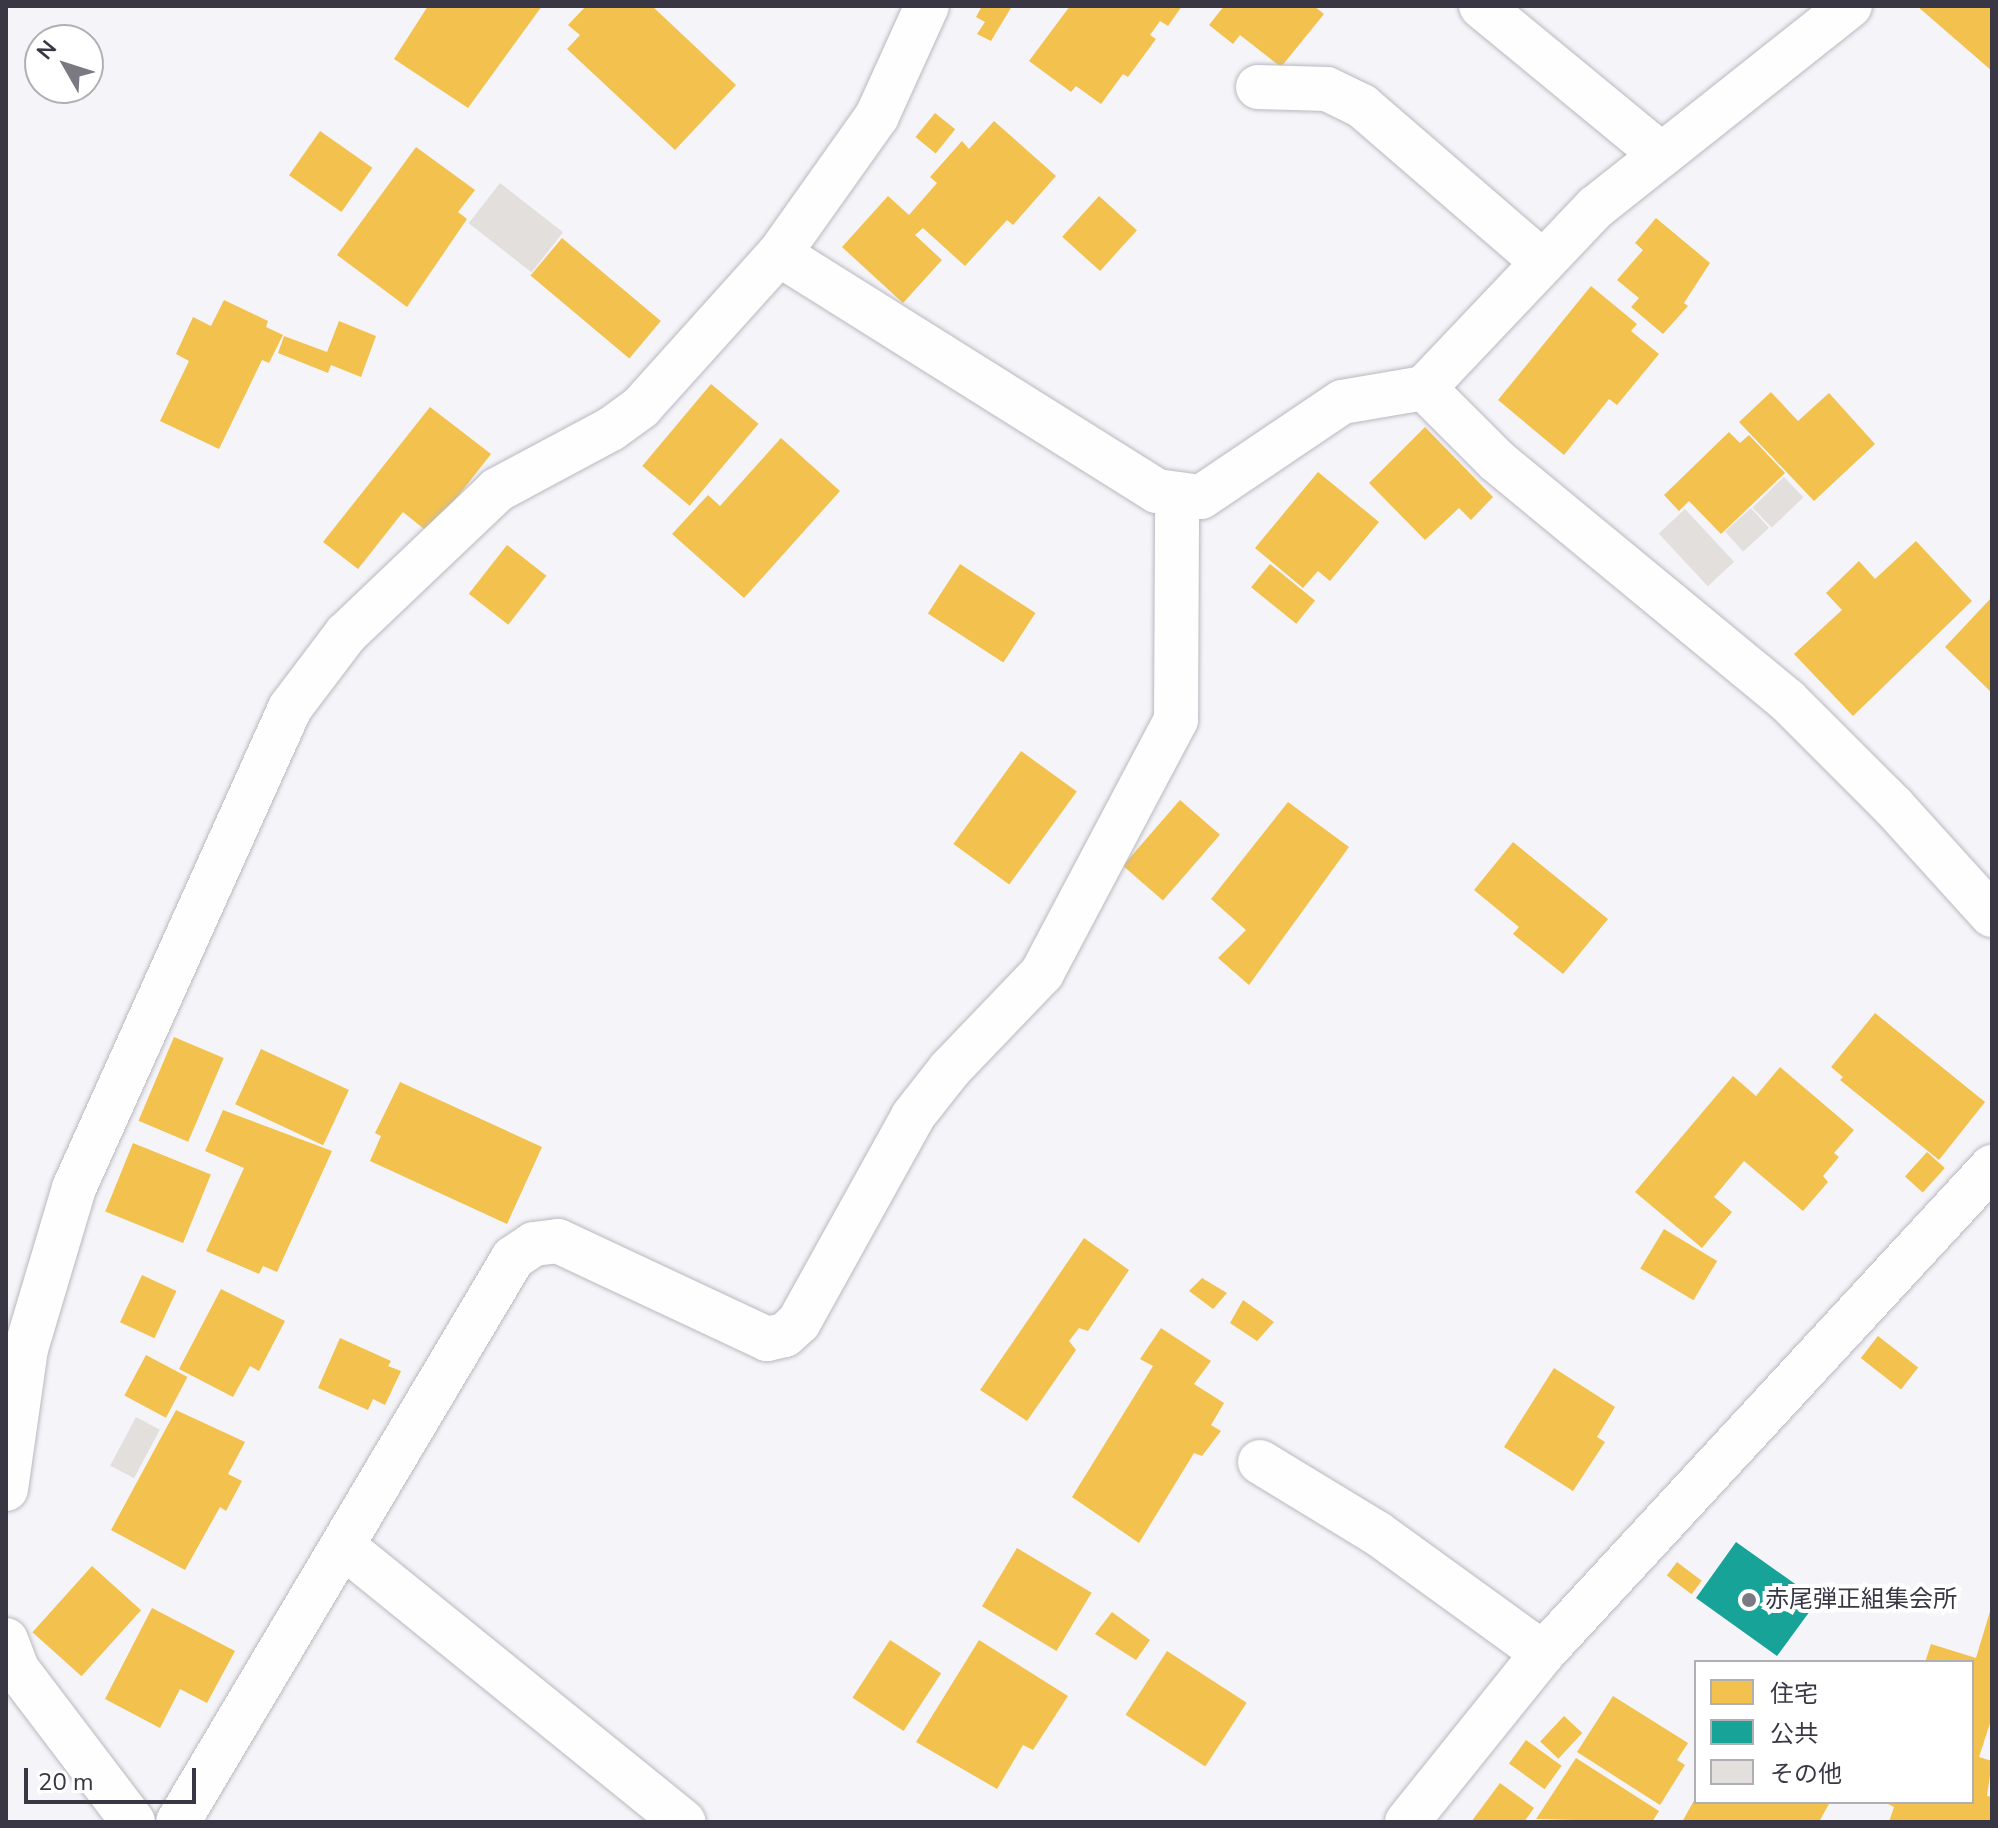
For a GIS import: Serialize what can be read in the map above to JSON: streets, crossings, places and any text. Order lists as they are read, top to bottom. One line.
{"places":["赤尾弾正組集会所"],"legend":["住宅","公共","その他"],"scale_bar":"20 m","north":"top left"}
